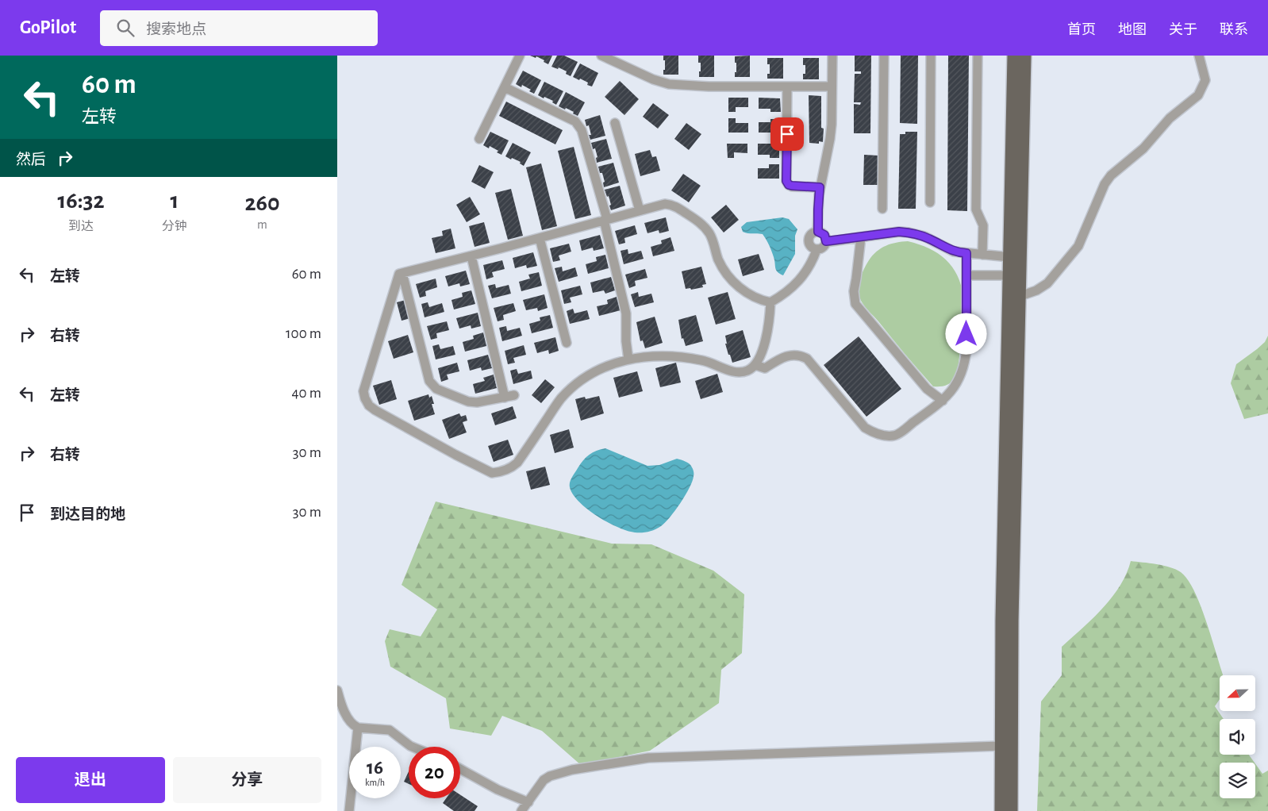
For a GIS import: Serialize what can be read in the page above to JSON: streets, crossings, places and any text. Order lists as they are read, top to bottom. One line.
{"north":"left","page":{"header":"GoPilot","search":"搜索地点","nav":["首页","地图","关于","联系"],"turn":["60 m","左转"],"then":"然后","eta":["16:32","到达","1","分钟","260","m"],"list":[{"name":"左转","value":"60 m"},{"name":"右转","value":"100 m"},{"name":"左转","value":"40 m"},{"name":"右转","value":"30 m"},{"name":"到达目的地","value":"30 m"}],"speed":"16 km/h","limit":"20","buttons":["退出","分享"]}}
